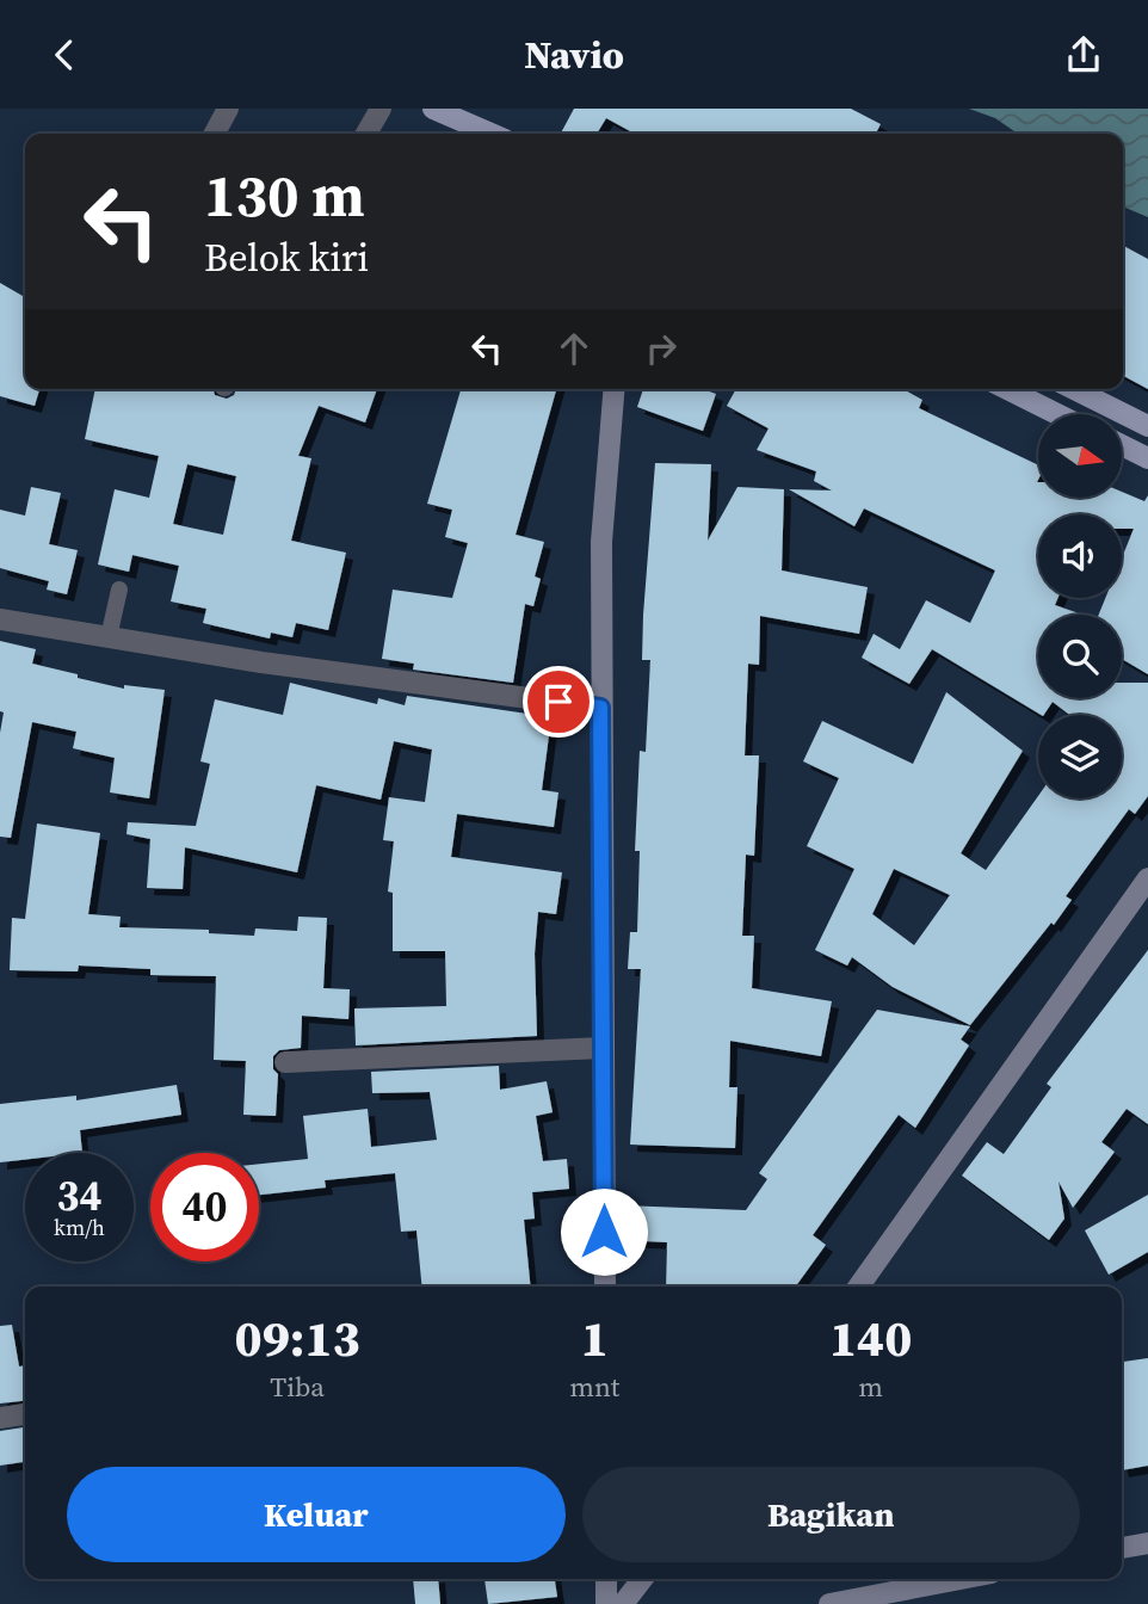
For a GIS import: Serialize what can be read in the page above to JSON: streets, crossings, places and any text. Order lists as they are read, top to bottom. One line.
{"north":"right","page":{"header":"Navio","turn":["130 m","Belok kiri"],"speed":"34 km/h","limit":"40","eta":["09:13","Tiba","1","mnt","140","m"],"buttons":["Keluar","Bagikan"]}}
